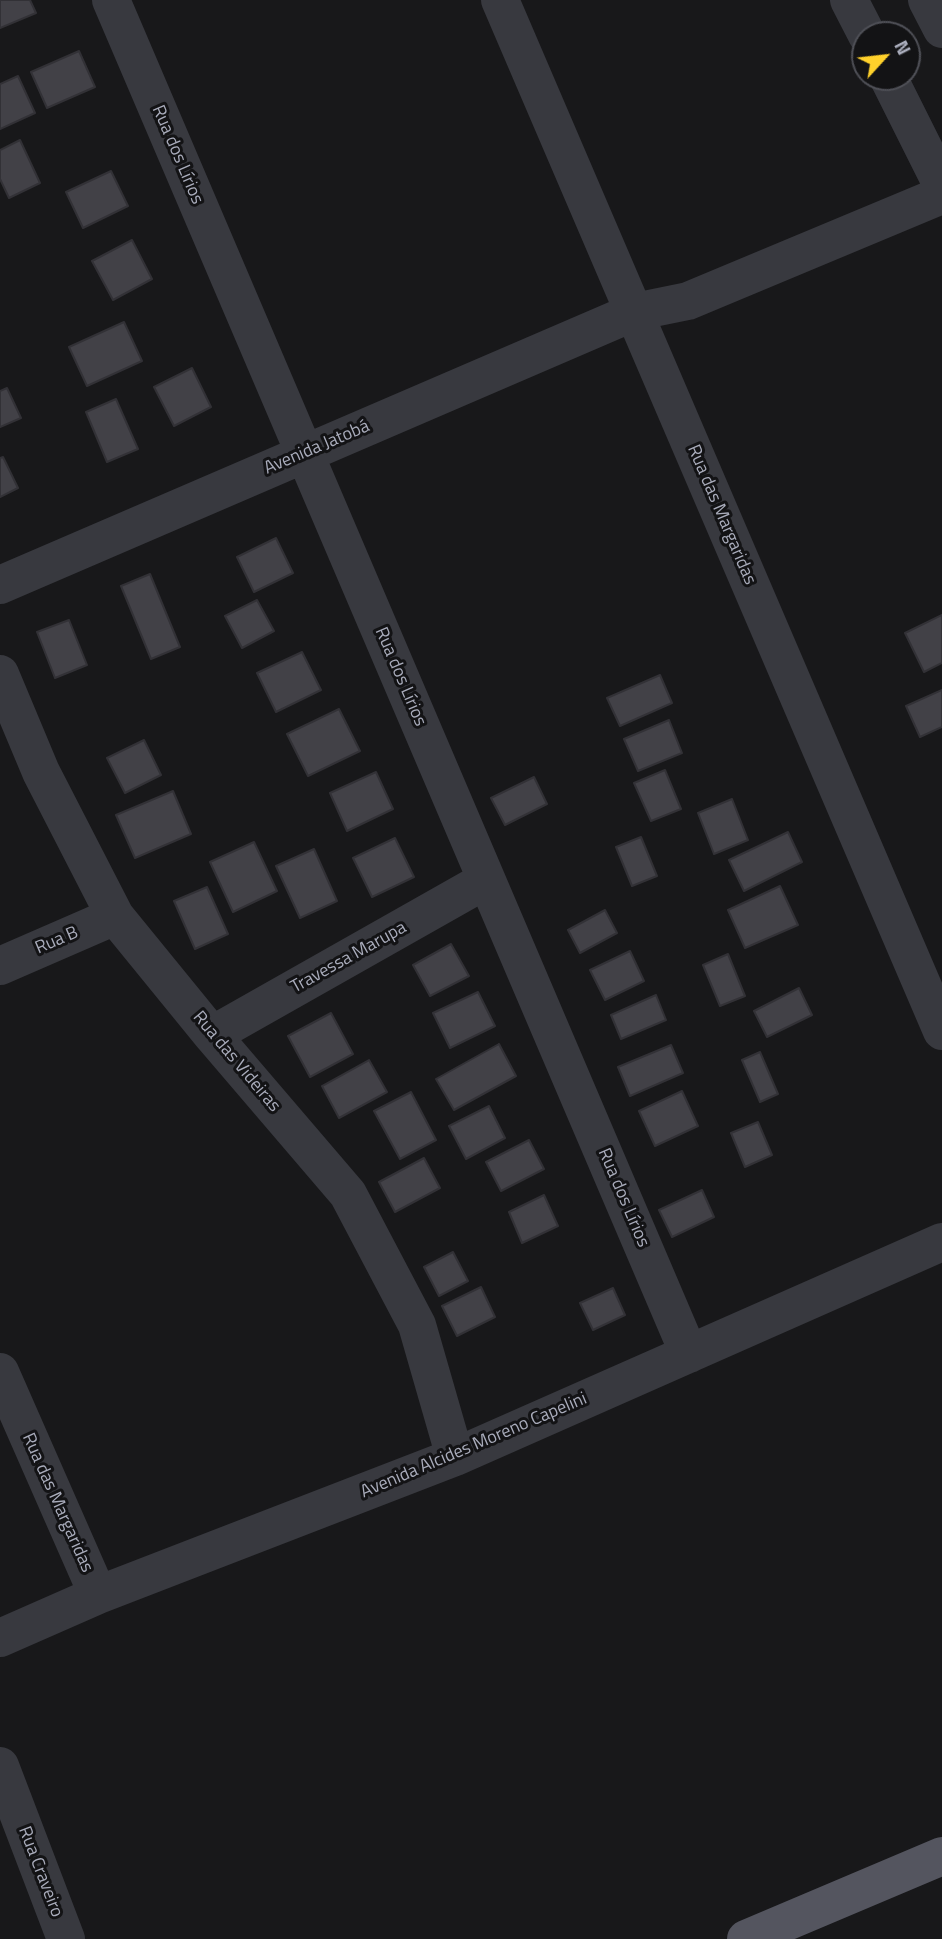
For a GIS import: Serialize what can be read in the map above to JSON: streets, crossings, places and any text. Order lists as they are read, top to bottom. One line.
{"streets":{"street":["Rua dos Lírios","Avenida Jatobá","Rua das Margaridas","Rua B","Travessa Marupa","Rua das Videiras","Avenida Alcides Moreno Capelini","Rua Craveiro"]},"crossings":[["Rua dos Lírios","Avenida Jatobá"],["Rua dos Lírios","Travessa Marupa"],["Rua dos Lírios","Avenida Alcides Moreno Capelini"],["Avenida Jatobá","Rua das Margaridas"],["Rua das Margaridas","Avenida Alcides Moreno Capelini"],["Rua B","Rua das Videiras"],["Travessa Marupa","Rua das Videiras"],["Rua das Videiras","Avenida Alcides Moreno Capelini"]],"north":"top right"}
